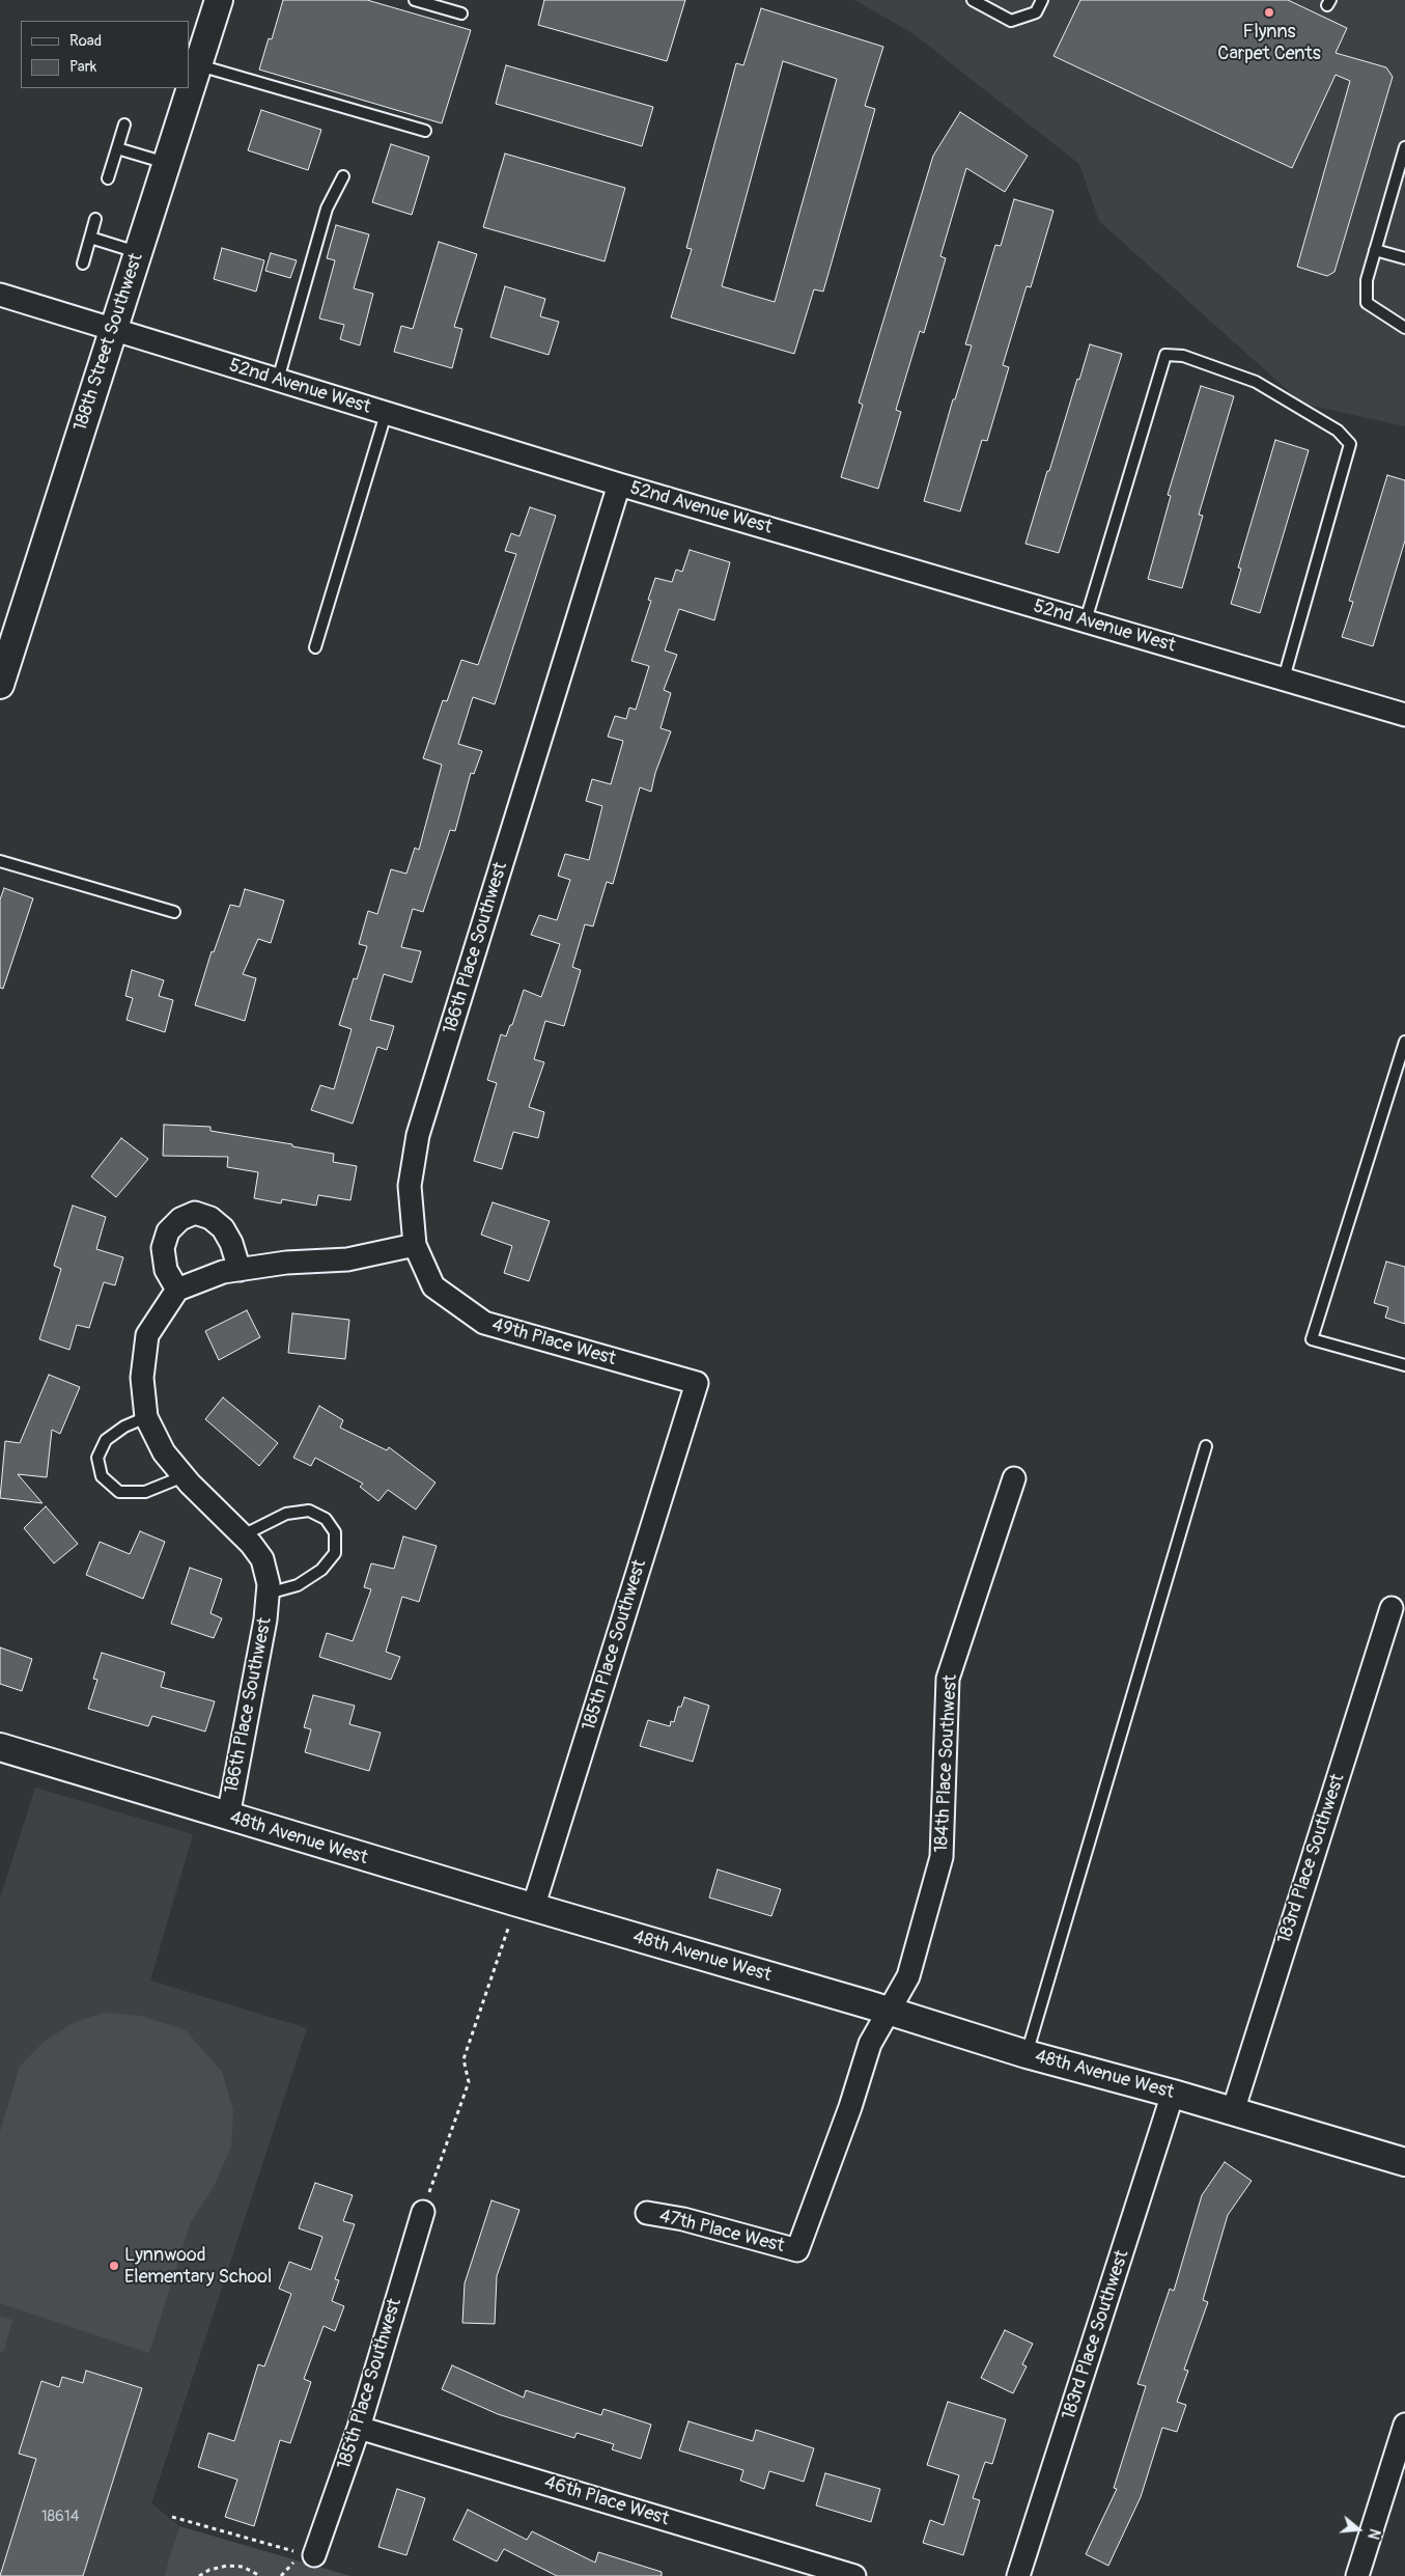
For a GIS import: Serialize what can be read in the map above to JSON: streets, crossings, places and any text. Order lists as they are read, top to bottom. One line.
{"streets":{"street":["188th Street Southwest","52nd Avenue West","186th Place Southwest","49th Place West","185th Place Southwest","184th Place Southwest","48th Avenue West","183rd Place Southwest","47th Place West","46th Place West"]},"crossings":[["188th Street Southwest","52nd Avenue West"],["52nd Avenue West","186th Place Southwest"],["186th Place Southwest","49th Place West"],["186th Place Southwest","48th Avenue West"],["49th Place West","185th Place Southwest"],["185th Place Southwest","48th Avenue West"],["185th Place Southwest","46th Place West"],["184th Place Southwest","48th Avenue West"],["184th Place Southwest","47th Place West"],["48th Avenue West","183rd Place Southwest"]],"places":["Flynns Carpet Cents","Lynnwood Elementary School"],"house_numbers":["18614"],"legend":["Road","Park"],"north":"right"}
